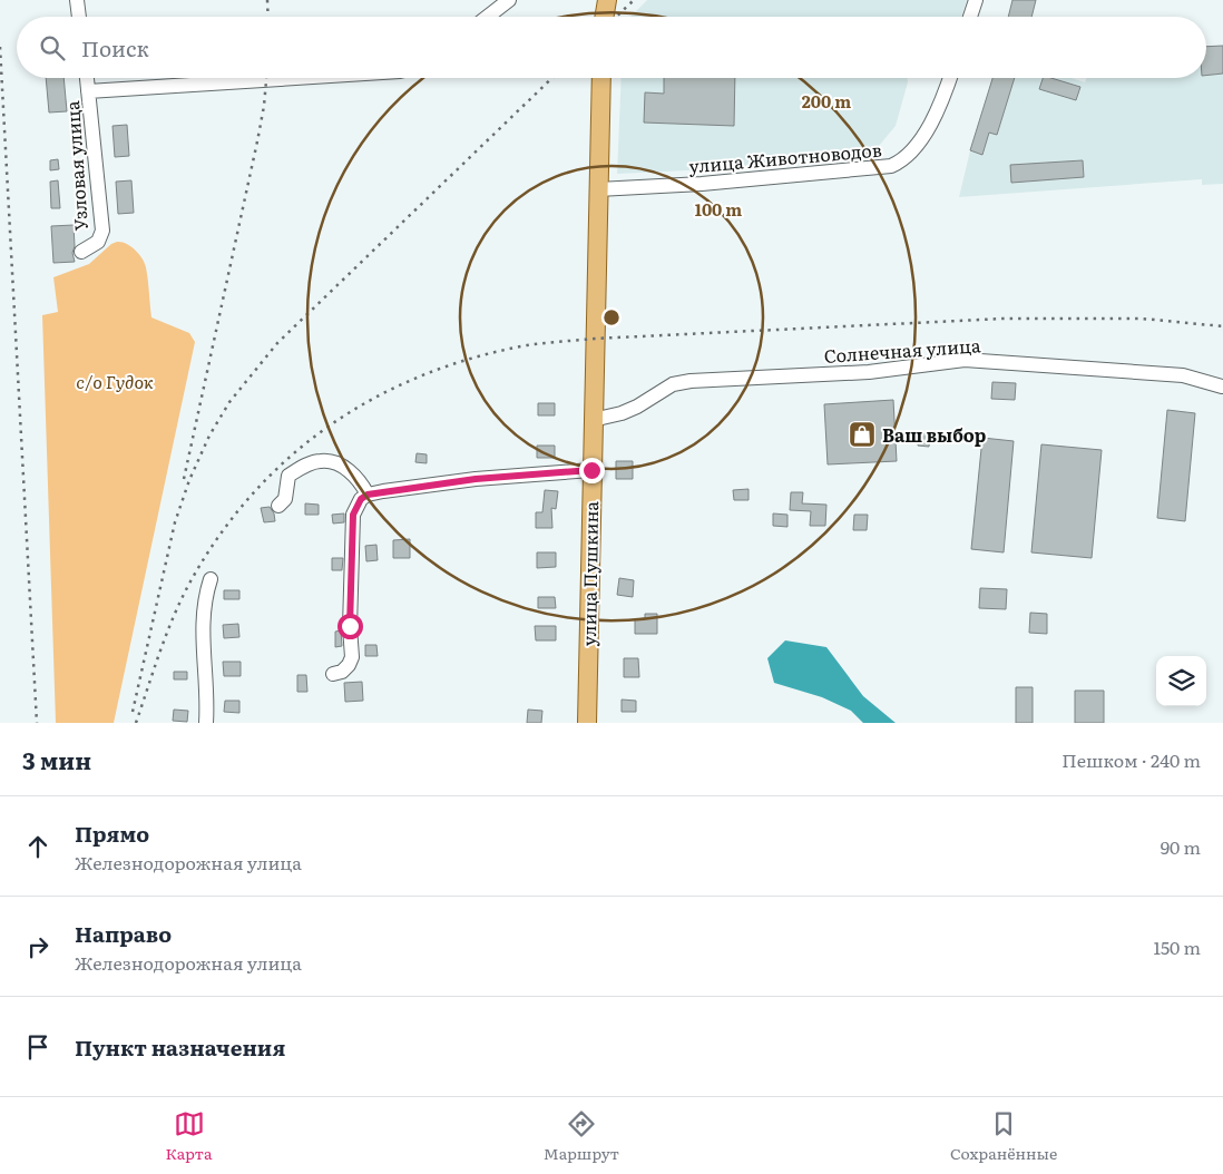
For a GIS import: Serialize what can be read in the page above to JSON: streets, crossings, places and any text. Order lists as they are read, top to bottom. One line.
{"streets":{"main road":["улица Пушкина"],"street":["улица Животноводов","Узловая улица","Солнечная улица"]},"crossings":[["улица Животноводов","улица Пушкина"],["Солнечная улица","улица Пушкина"]],"parks":["с/о Гудок"],"places":{"shop":["Ваш выбор"]},"page":{"search":"Поиск","heading":["3 мин","Пешком · 240 m"],"list":[["Прямо","Железнодорожная улица","90 m"],["Направо","Железнодорожная улица","150 m"],"Пункт назначения"],"nav":["Карта","Маршрут","Сохранённые"]},"rings":["200 m","100 m"]}
